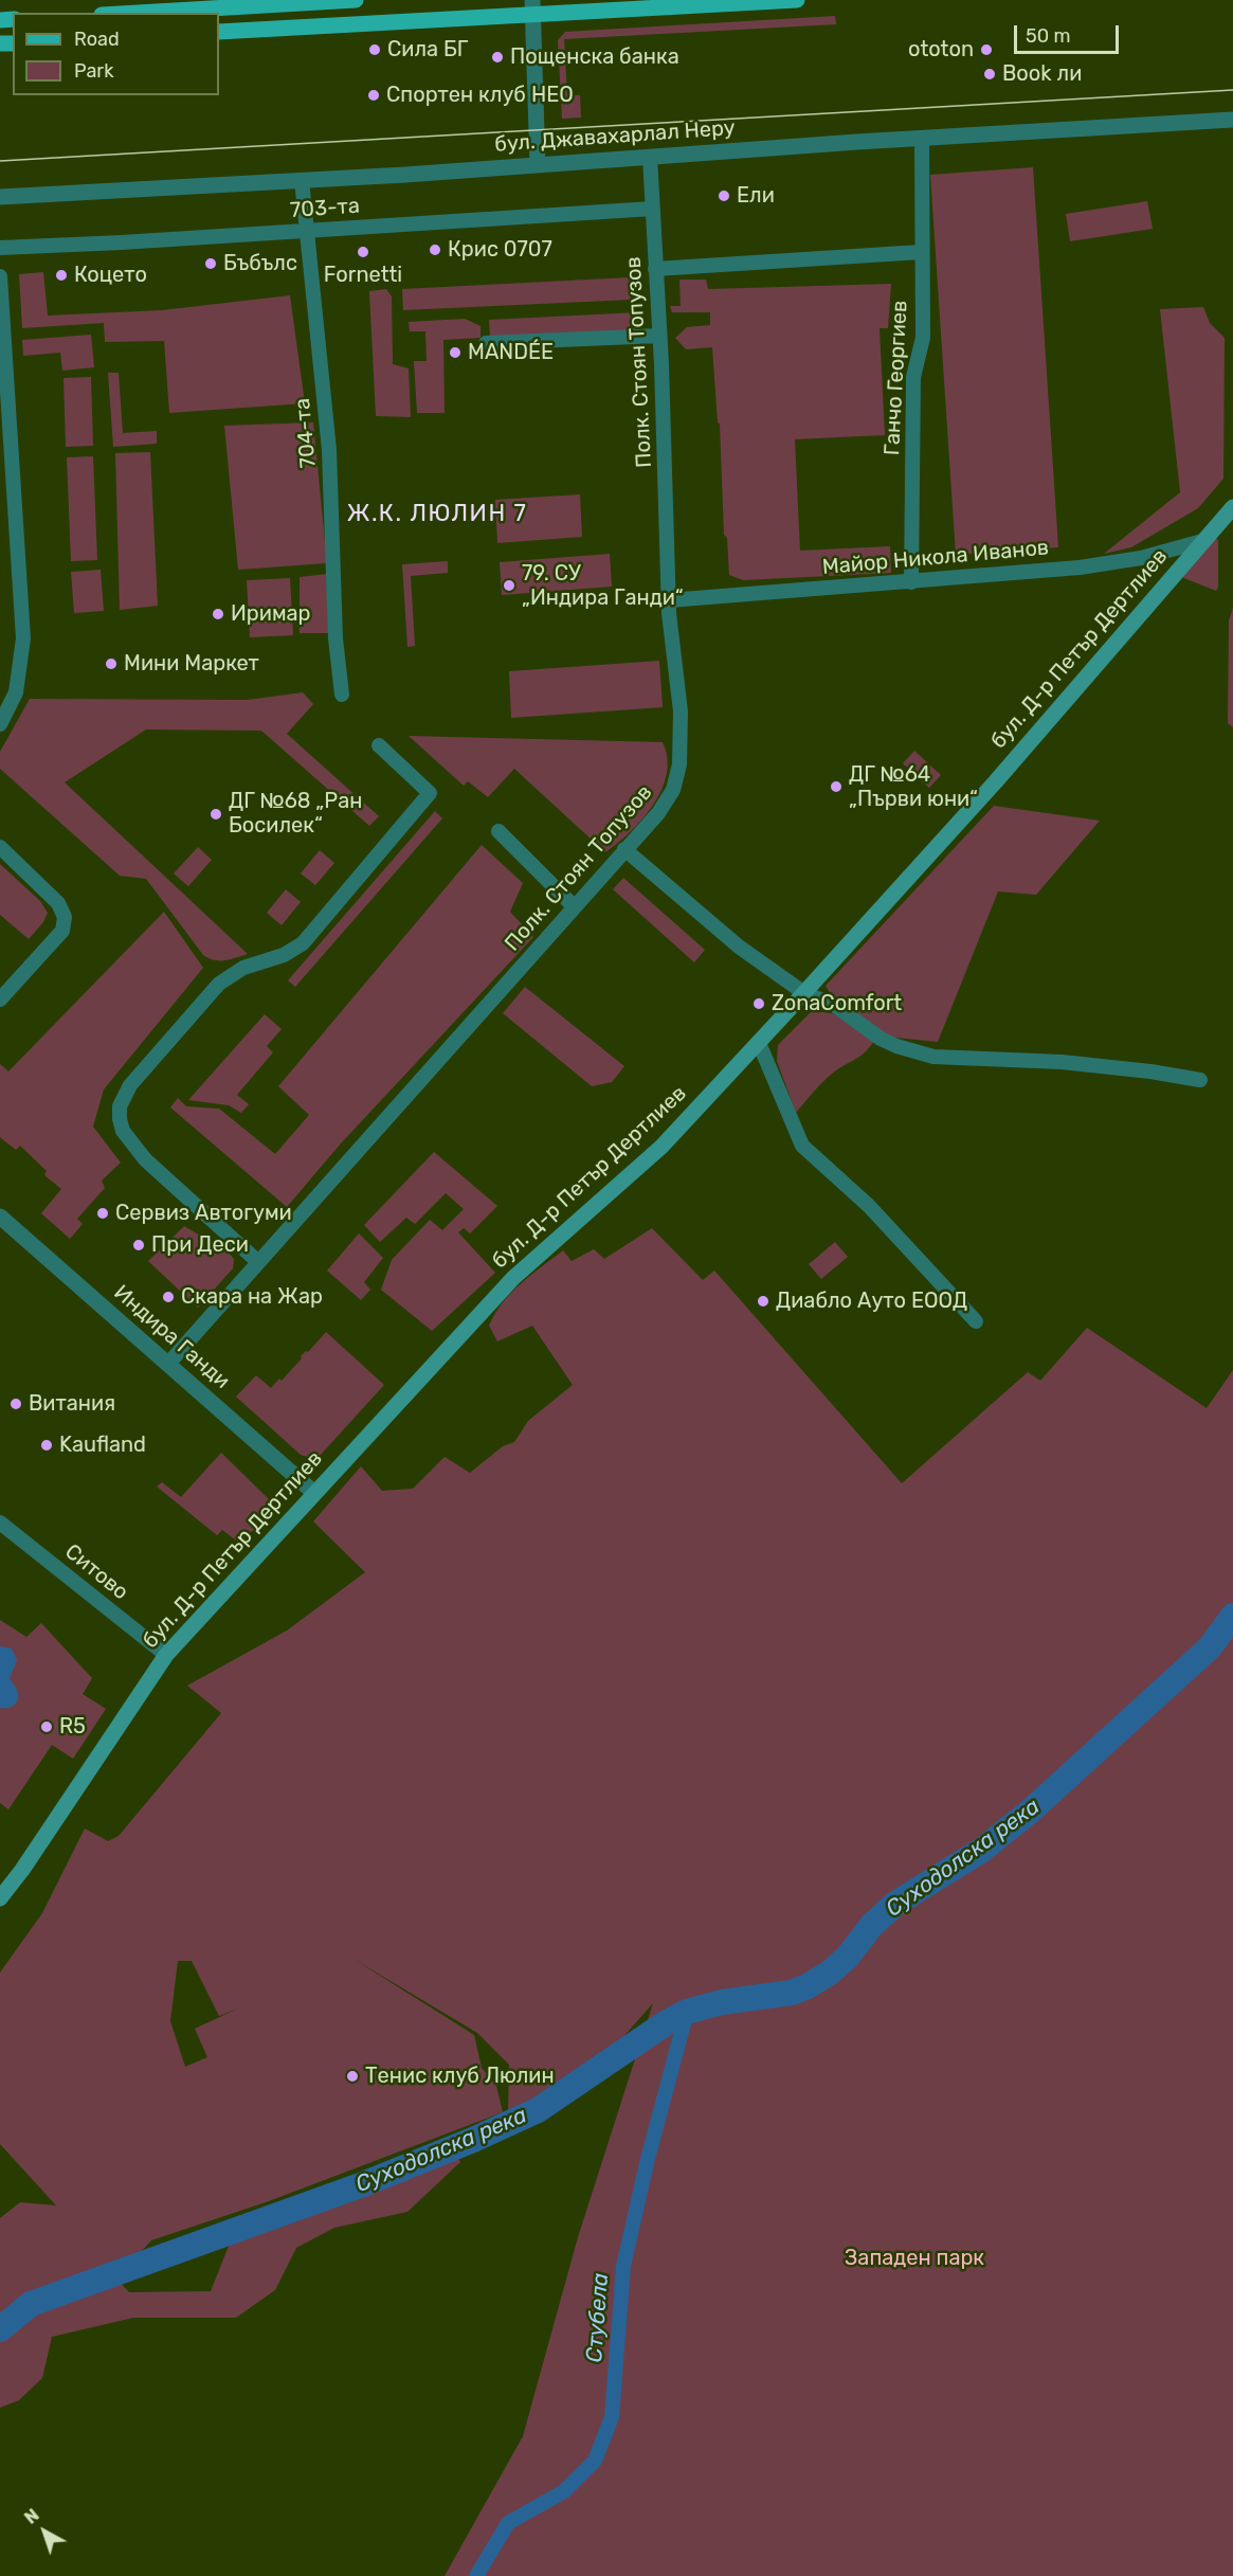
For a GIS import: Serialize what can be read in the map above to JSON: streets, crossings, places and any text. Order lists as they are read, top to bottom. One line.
{"streets":{"main road":["бул. Д-р Петър Дертлиев"],"street":["бул. Джавахарлал Неру","703-та","Полк. Стоян Топузов","Ганчо Георгиев","704-та","Майор Никола Иванов","Индира Ганди","Ситово"]},"crossings":[["бул. Джавахарлал Неру","Полк. Стоян Топузов"],["бул. Джавахарлал Неру","Ганчо Георгиев"],["бул. Джавахарлал Неру","704-та"],["703-та","Полк. Стоян Топузов"],["703-та","704-та"],["Полк. Стоян Топузов","Майор Никола Иванов"],["Полк. Стоян Топузов","Индира Ганди"],["Ганчо Георгиев","Майор Никола Иванов"],["Майор Никола Иванов","бул. Д-р Петър Дертлиев"],["бул. Д-р Петър Дертлиев","Индира Ганди"],["бул. Д-р Петър Дертлиев","Ситово"]],"districts":["Ж.К. ЛЮЛИН 7"],"water":["Суходолска река","Стубела"],"parks":["Западен парк"],"places":["Сила БГ","ototon","Пощенска банка","Book ли","Спортен клуб НЕО","Ели","Крис 0707","Fornetti","Бъбълс","Коцето","MANDÉE","79. СУ „Индира Ганди“","Иримар","Мини Маркет","ДГ №64 „Първи юни“","ДГ №68 „Ран Босилек“","ZonaComfort","Сервиз Автогуми","При Деси","Скара на Жар","Диабло Ауто ЕООД","Витания","Kaufland","R5","Тенис клуб Люлин"],"legend":["Road","Park"],"scale_bar":"50 m","north":"top left"}
